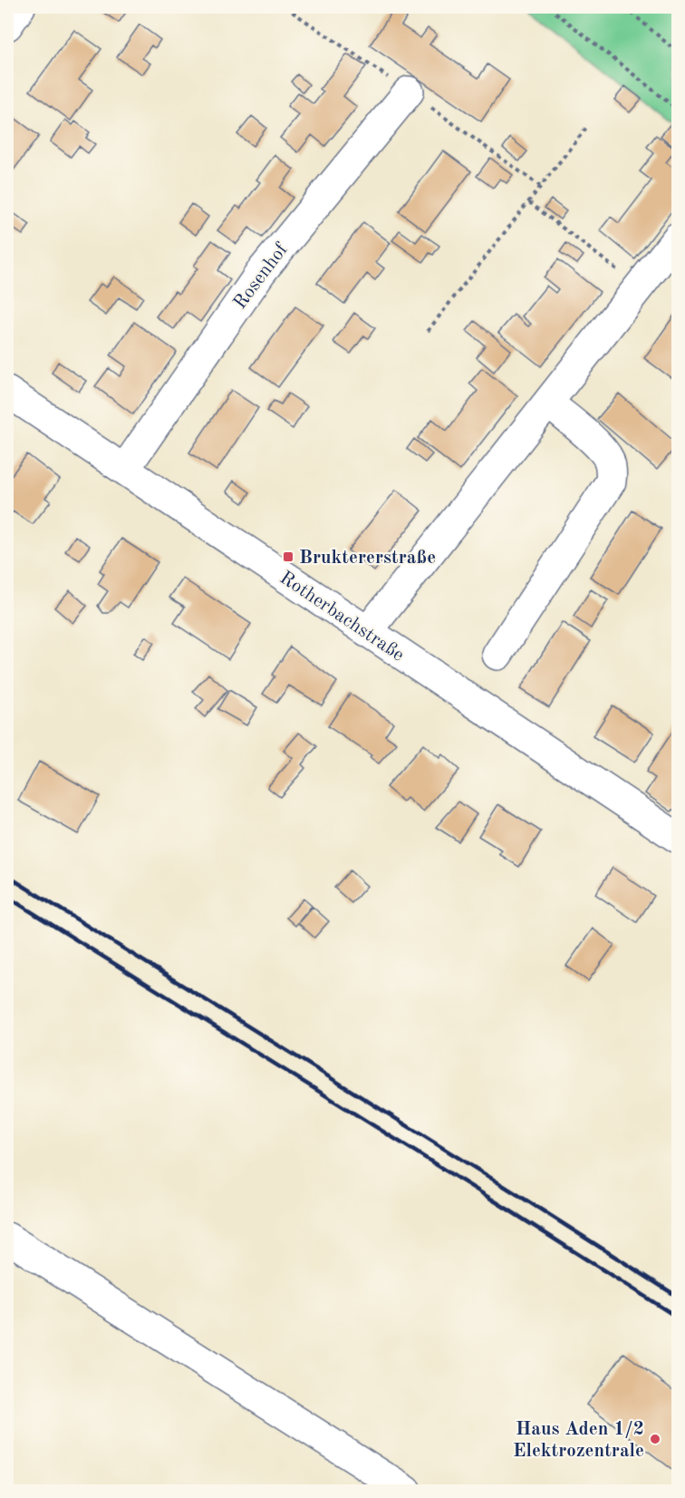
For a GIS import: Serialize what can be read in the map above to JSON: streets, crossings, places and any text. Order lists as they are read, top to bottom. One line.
{"streets":{"street":["Rosenhof","Rotherbachstraße"]},"crossings":[["Rosenhof","Rotherbachstraße"]],"places":{"transit":["Bruktererstraße"],"other":["Haus Aden 1/2 Elektrozentrale"]}}
